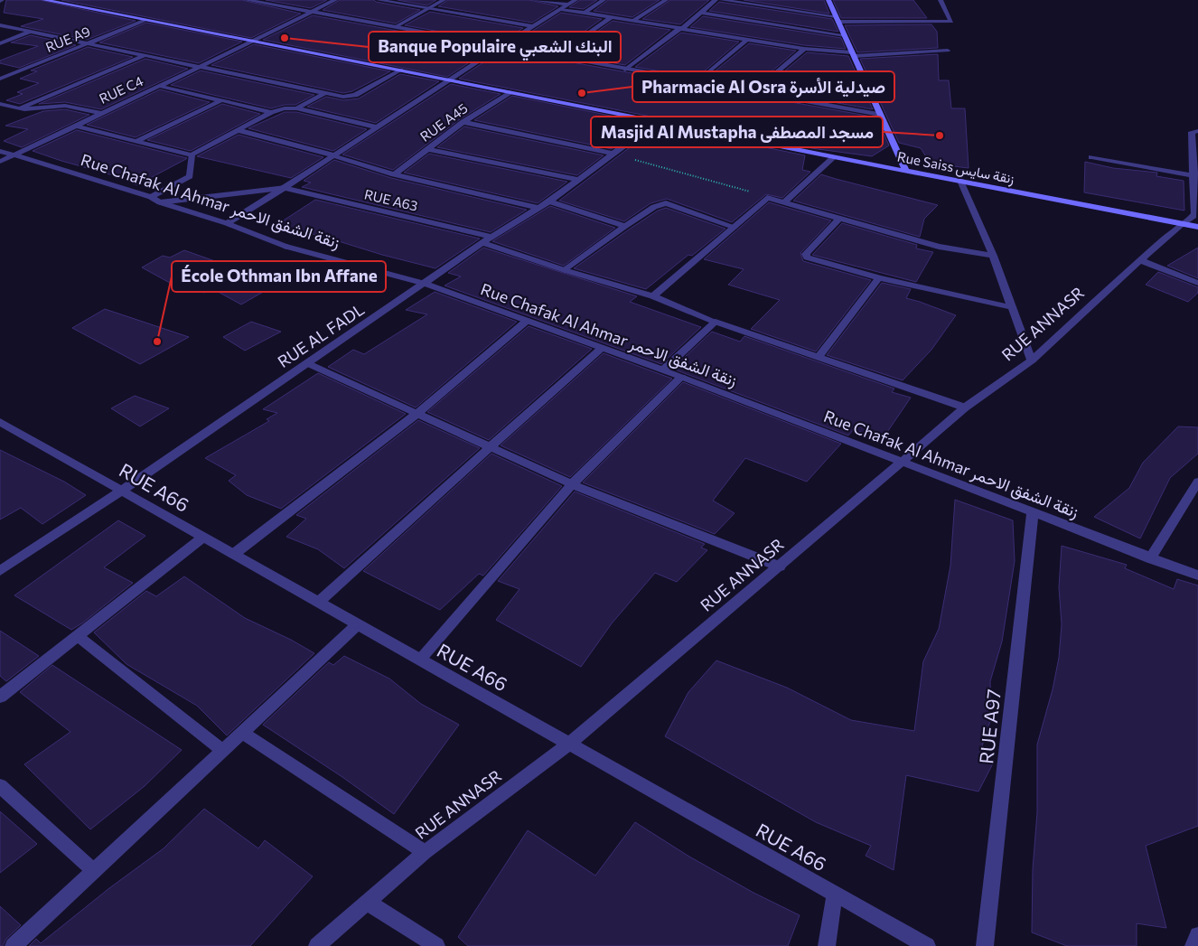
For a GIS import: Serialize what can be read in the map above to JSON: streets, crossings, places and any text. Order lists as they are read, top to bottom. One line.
{"streets":{"street":["RUE A9","RUE C4","RUE A45","Rue Saiss زنقة سايس","RUE A63","Rue Chafak Al Ahmar زنقة الشفق الاحمر","RUE ANNASR","RUE AL FADL","RUE A66","RUE A97"]},"crossings":[["RUE A9","Rue Saiss زنقة سايس"],["RUE C4","Rue Saiss زنقة سايس"],["RUE C4","Rue Chafak Al Ahmar زنقة الشفق الاحمر"],["RUE A45","Rue Saiss زنقة سايس"],["Rue Saiss زنقة سايس","RUE ANNASR"],["Rue Saiss زنقة سايس","RUE AL FADL"],["RUE A63","RUE AL FADL"],["Rue Chafak Al Ahmar زنقة الشفق الاحمر","RUE ANNASR"],["Rue Chafak Al Ahmar زنقة الشفق الاحمر","RUE AL FADL"],["Rue Chafak Al Ahmar زنقة الشفق الاحمر","RUE A97"],["RUE ANNASR","RUE A66"],["RUE AL FADL","RUE A66"]],"places":["Banque Populaire البنك الشعبي","Pharmacie Al Osra صيدلية الأسرة","Masjid Al Mustapha مسجد المصطفى","École Othman Ibn Affane"]}
